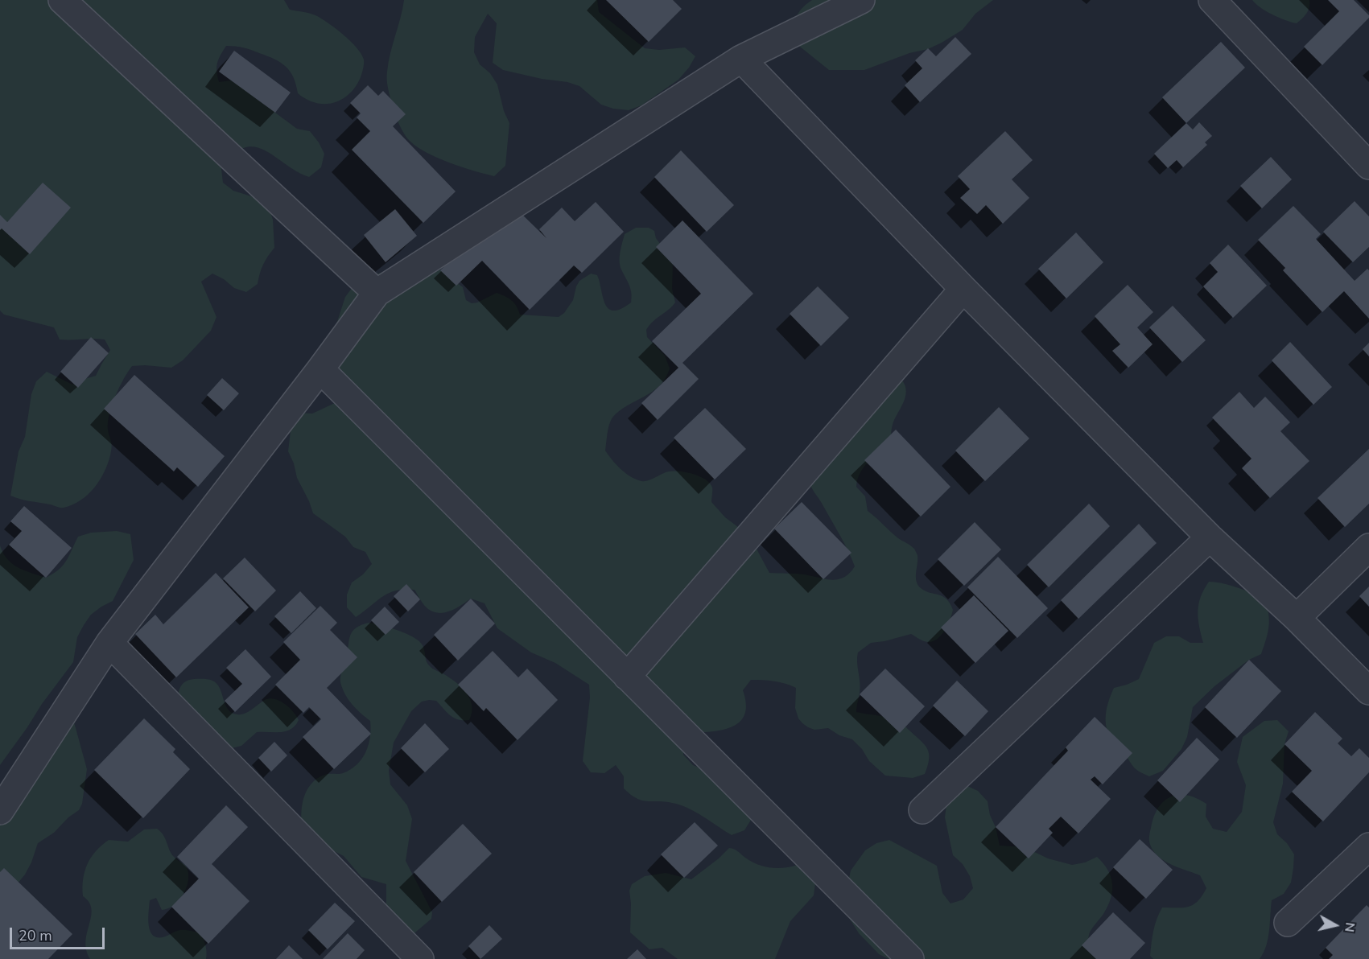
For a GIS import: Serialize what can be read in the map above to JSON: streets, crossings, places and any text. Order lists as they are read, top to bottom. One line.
{"scale_bar":"20 m","north":"right"}
